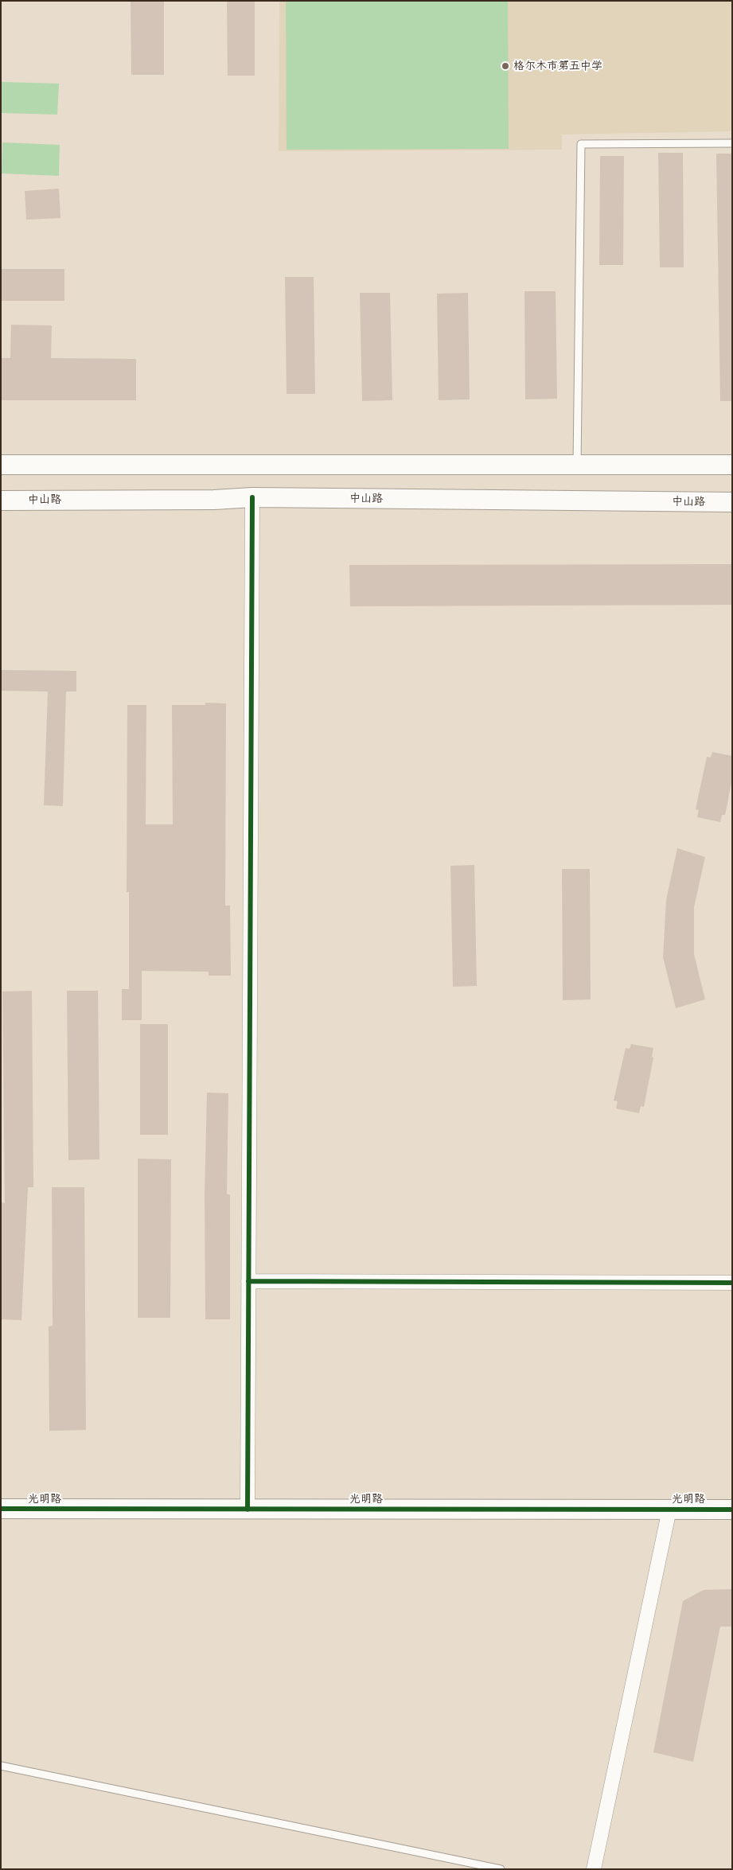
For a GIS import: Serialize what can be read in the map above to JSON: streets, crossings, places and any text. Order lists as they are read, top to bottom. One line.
{"streets":{"main road":["中山路","光明路"]},"places":["格尔木市第五中学"]}
